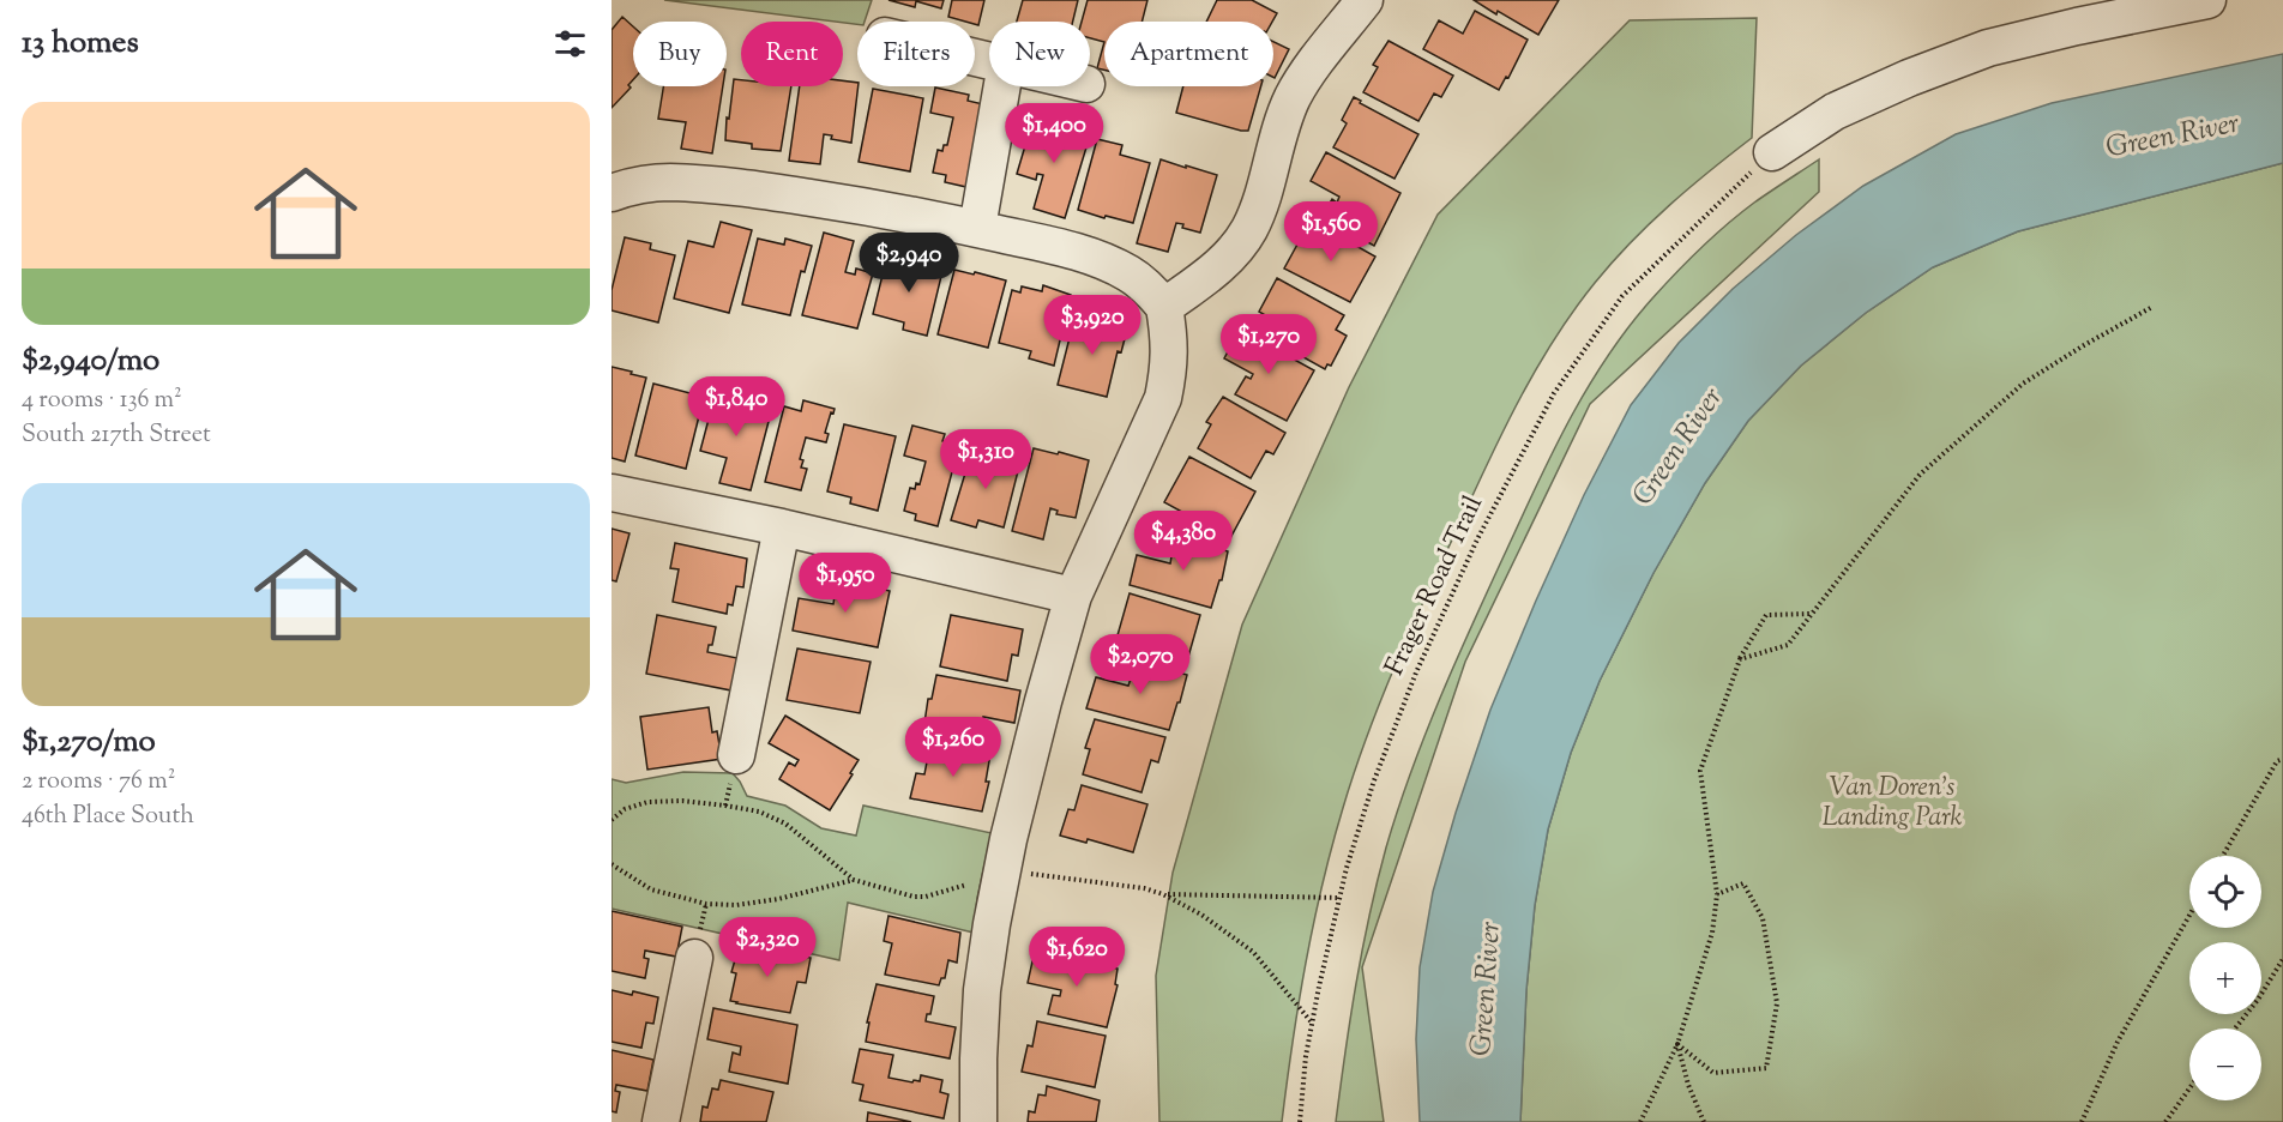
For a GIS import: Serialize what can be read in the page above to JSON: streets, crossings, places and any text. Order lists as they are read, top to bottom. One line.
{"streets":{"path":["Frager Road Trail"]},"water":["Green River"],"parks":["Van Doren's Landing Park"],"page":{"heading":"13 homes","chip":["Buy","Rent","Filters","New","Apartment"],"list":[{"name":"$2,940/mo","note":"4 rooms · 136 m² · South 217th Street"},{"name":"$1,270/mo","note":"2 rooms · 76 m² · 46th Place South"}],"price":["$1,400","$1,560","$2,940","$3,920","$1,270","$1,840","$1,310","$4,380","$1,950","$2,070","$1,260","$2,320","$1,620"],"map_buttons":["+","−"]}}
